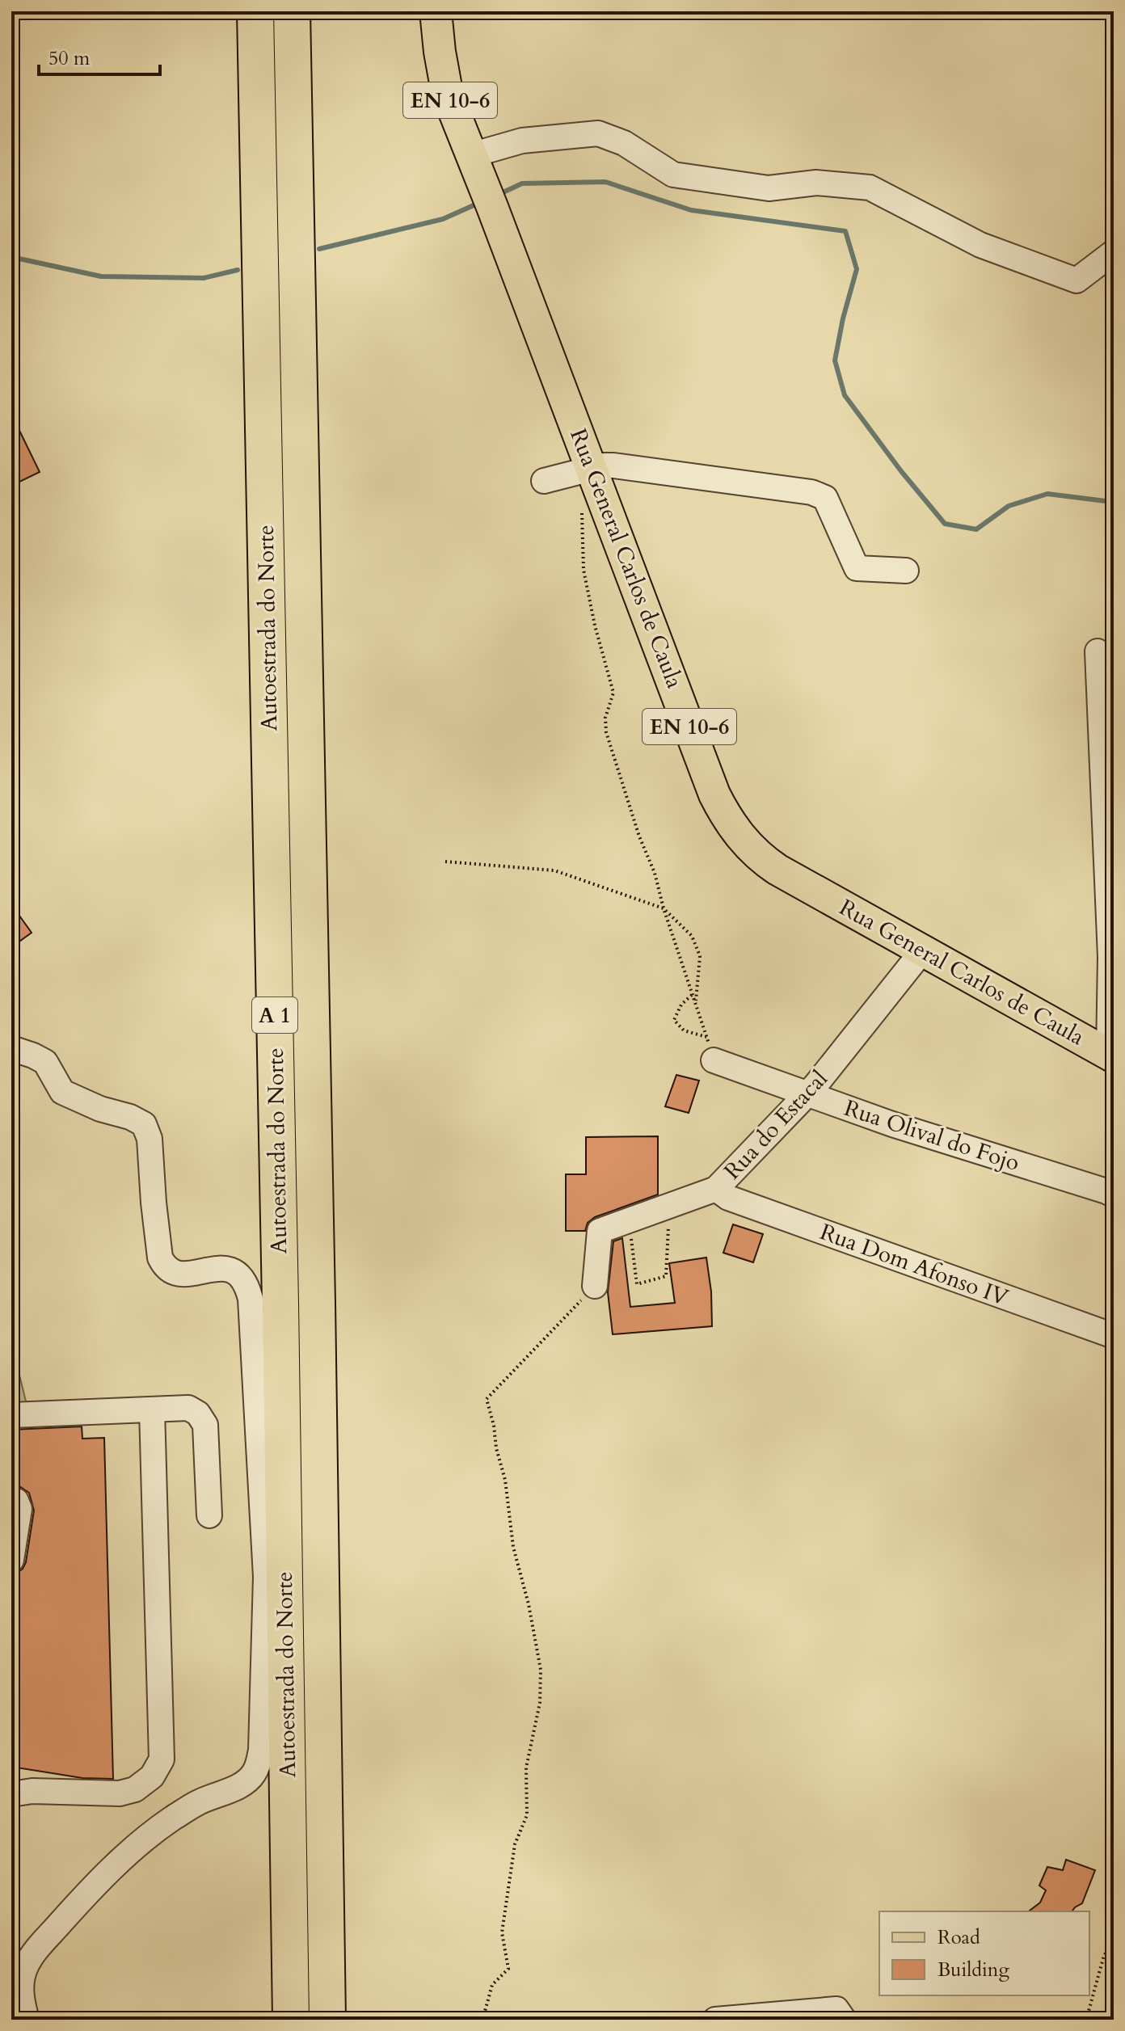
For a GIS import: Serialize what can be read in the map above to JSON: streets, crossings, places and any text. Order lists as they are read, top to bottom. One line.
{"streets":{"highway":["Autoestrada do Norte","A 1"],"main road":["EN 10-6","Rua General Carlos de Caula"],"street":["Rua do Estacal","Rua Olival do Fojo","Rua Dom Afonso IV"]},"crossings":[["Rua General Carlos de Caula","Rua do Estacal"],["Rua do Estacal","Rua Olival do Fojo"],["Rua do Estacal","Rua Dom Afonso IV"]],"legend":["Road","Building"],"scale_bar":"50 m"}
